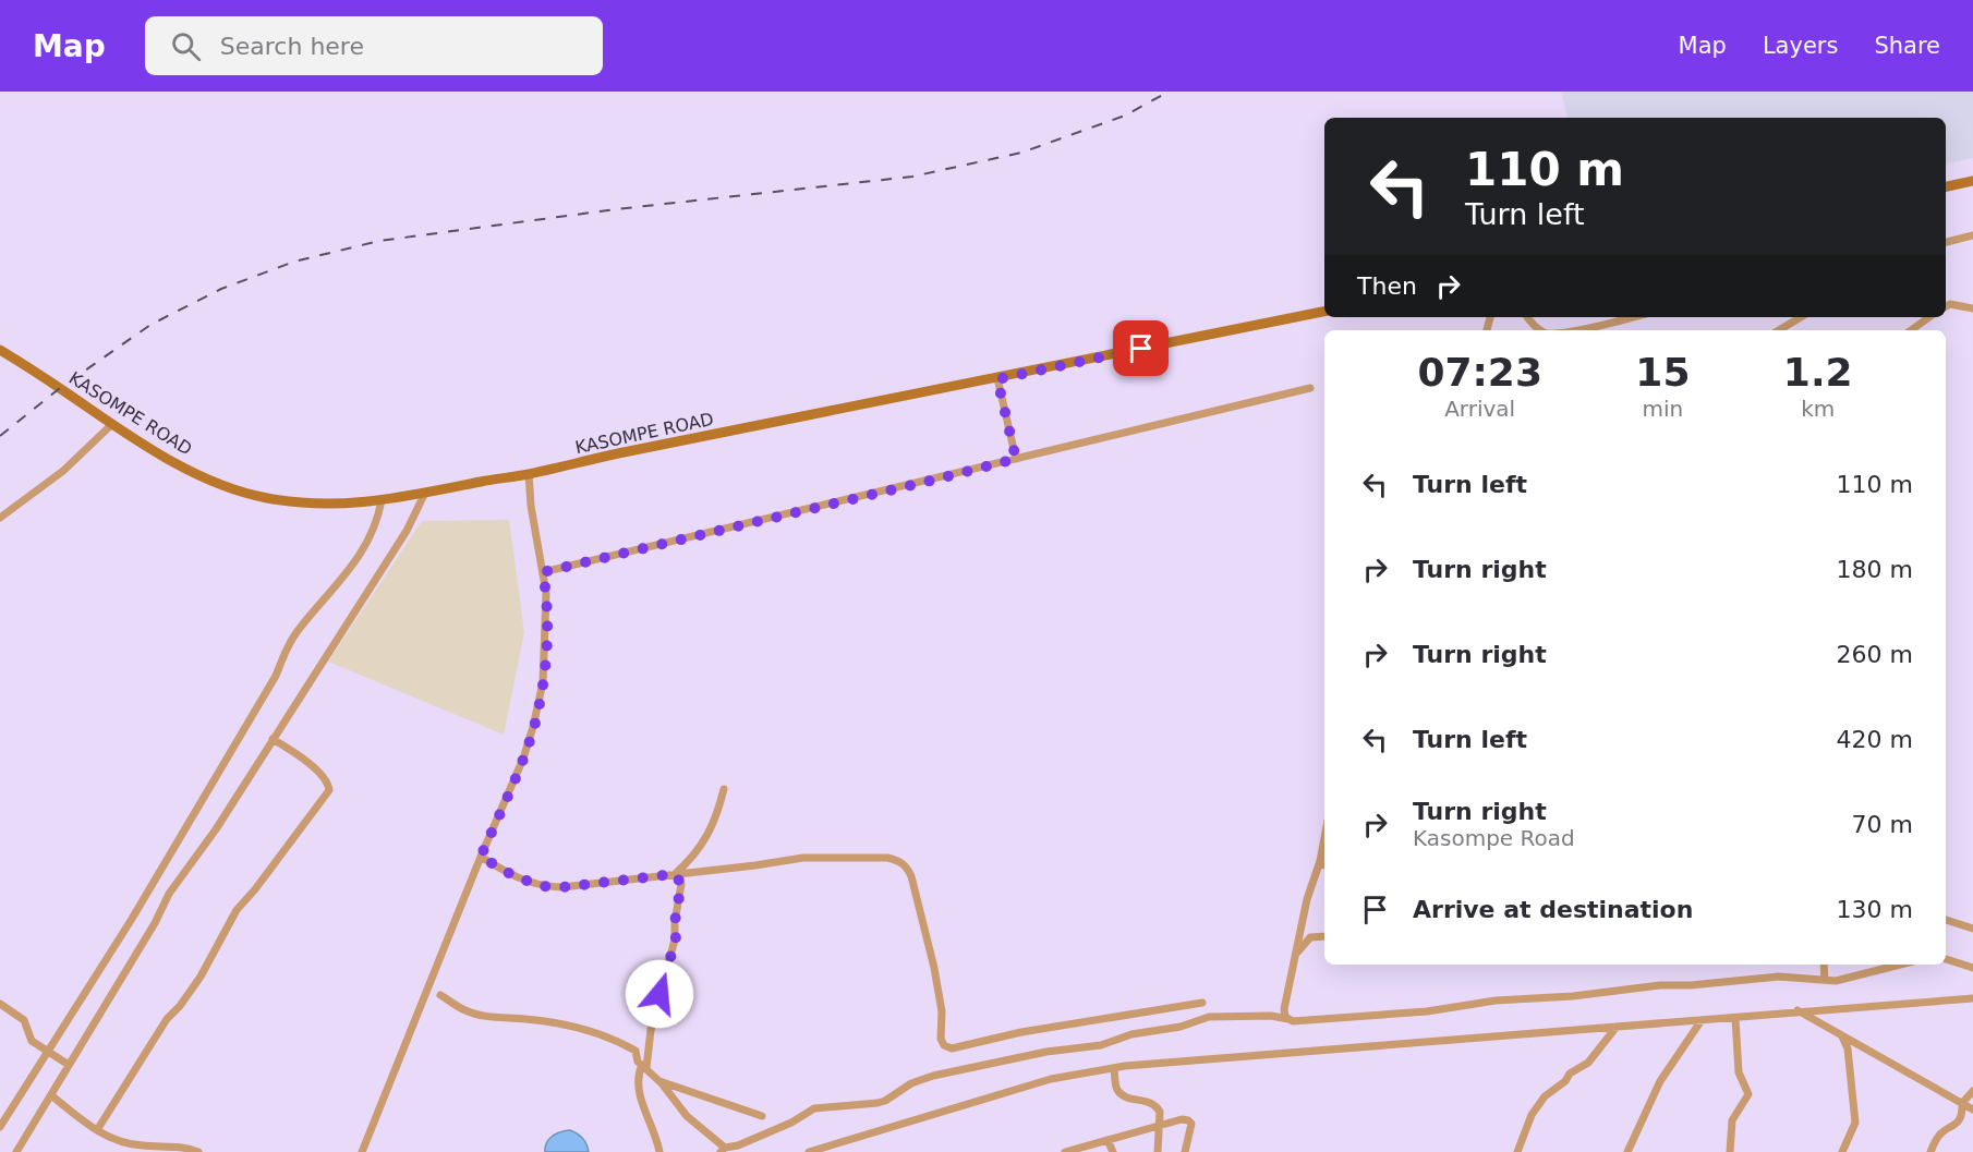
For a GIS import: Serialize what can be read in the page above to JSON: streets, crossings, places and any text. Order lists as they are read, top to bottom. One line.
{"streets":{"street":["KASOMPE ROAD"]},"page":{"header":"Map","search":"Search here","nav":["Map","Layers","Share"],"turn":["110 m","Turn left"],"then":"Then","eta":["07:23","Arrival","15","min","1.2","km"],"list":[{"name":"Turn left","value":"110 m"},{"name":"Turn right","value":"180 m"},{"name":"Turn right","value":"260 m"},{"name":"Turn left","value":"420 m"},{"name":"Turn right","note":"Kasompe Road","value":"70 m"},{"name":"Arrive at destination","value":"130 m"}]}}
